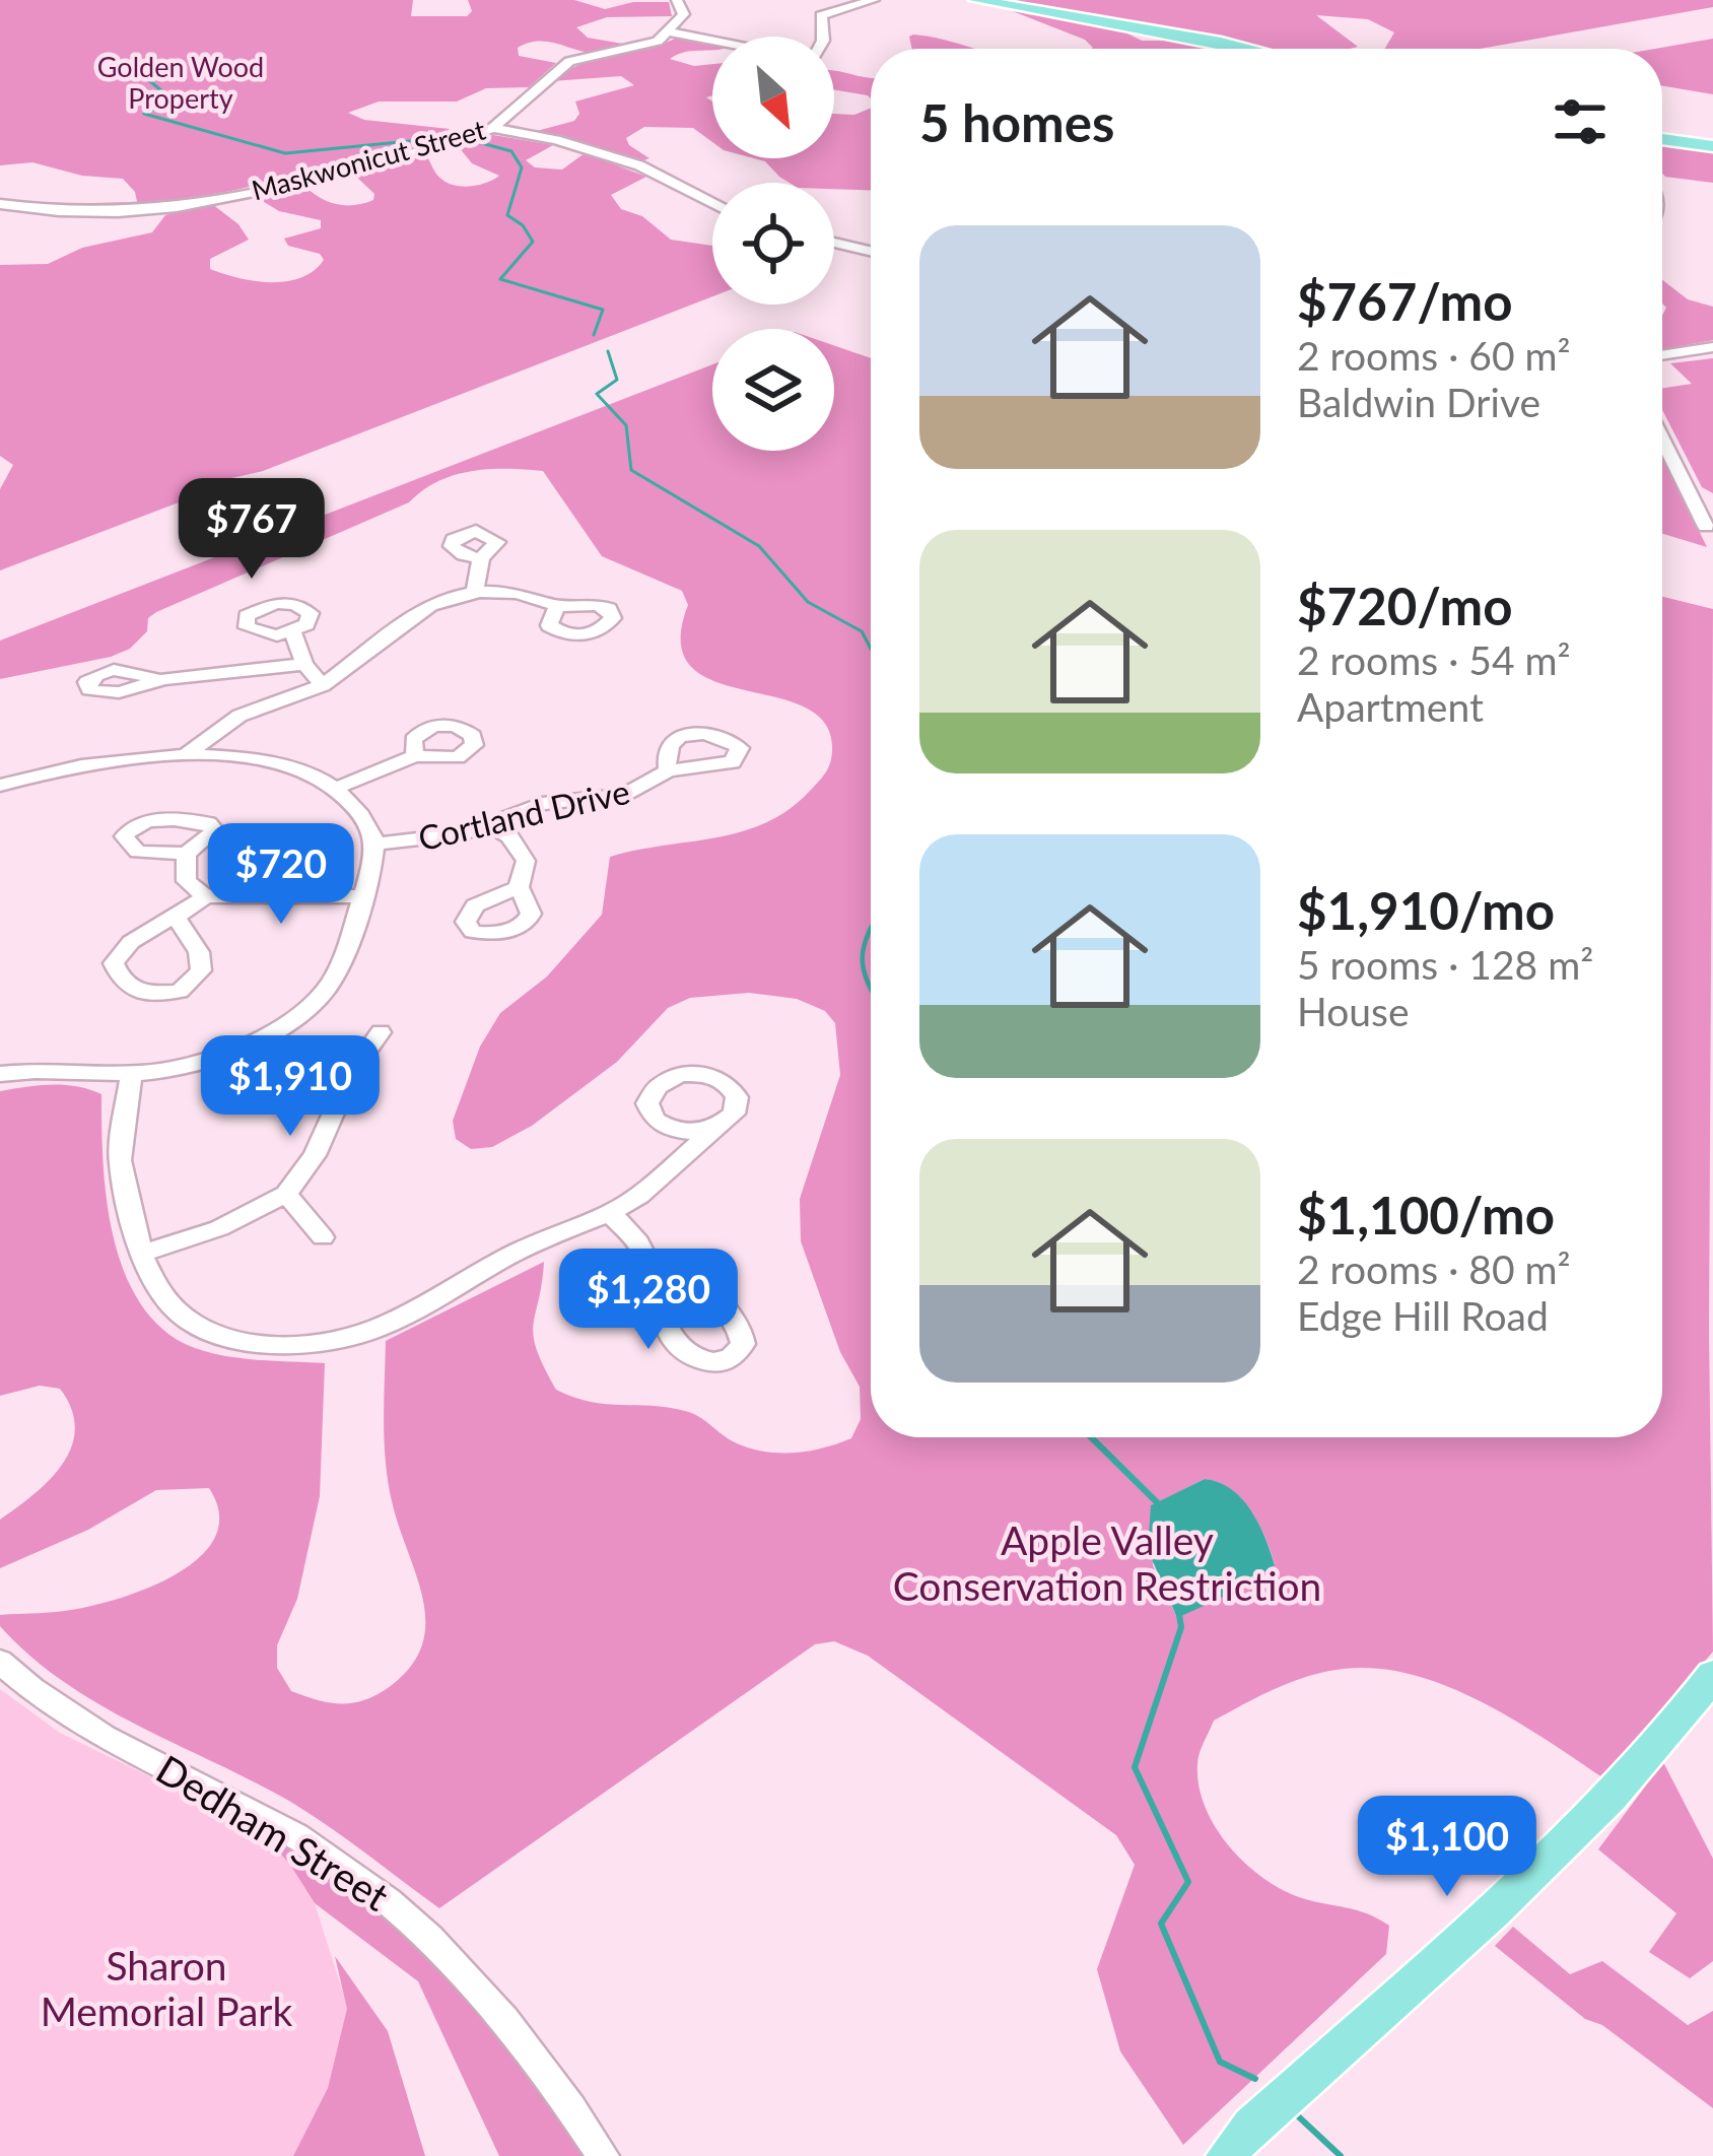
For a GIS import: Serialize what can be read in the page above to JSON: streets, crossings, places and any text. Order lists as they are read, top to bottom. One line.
{"streets":{"street":["Maskwonicut Street","Cortland Drive","Dedham Street"]},"parks":["Golden Wood Property","Apple Valley Conservation Restriction","Sharon Memorial Park"],"north":"bottom right","page":{"heading":"5 homes","list":[{"name":"$767/mo","note":"2 rooms · 60 m² · Baldwin Drive"},{"name":"$720/mo","note":"2 rooms · 54 m² · Apartment"},{"name":"$1,910/mo","note":"5 rooms · 128 m² · House"},{"name":"$1,100/mo","note":"2 rooms · 80 m² · Edge Hill Road"}],"price":["$767","$720","$1,910","$1,280","$1,100"]}}
